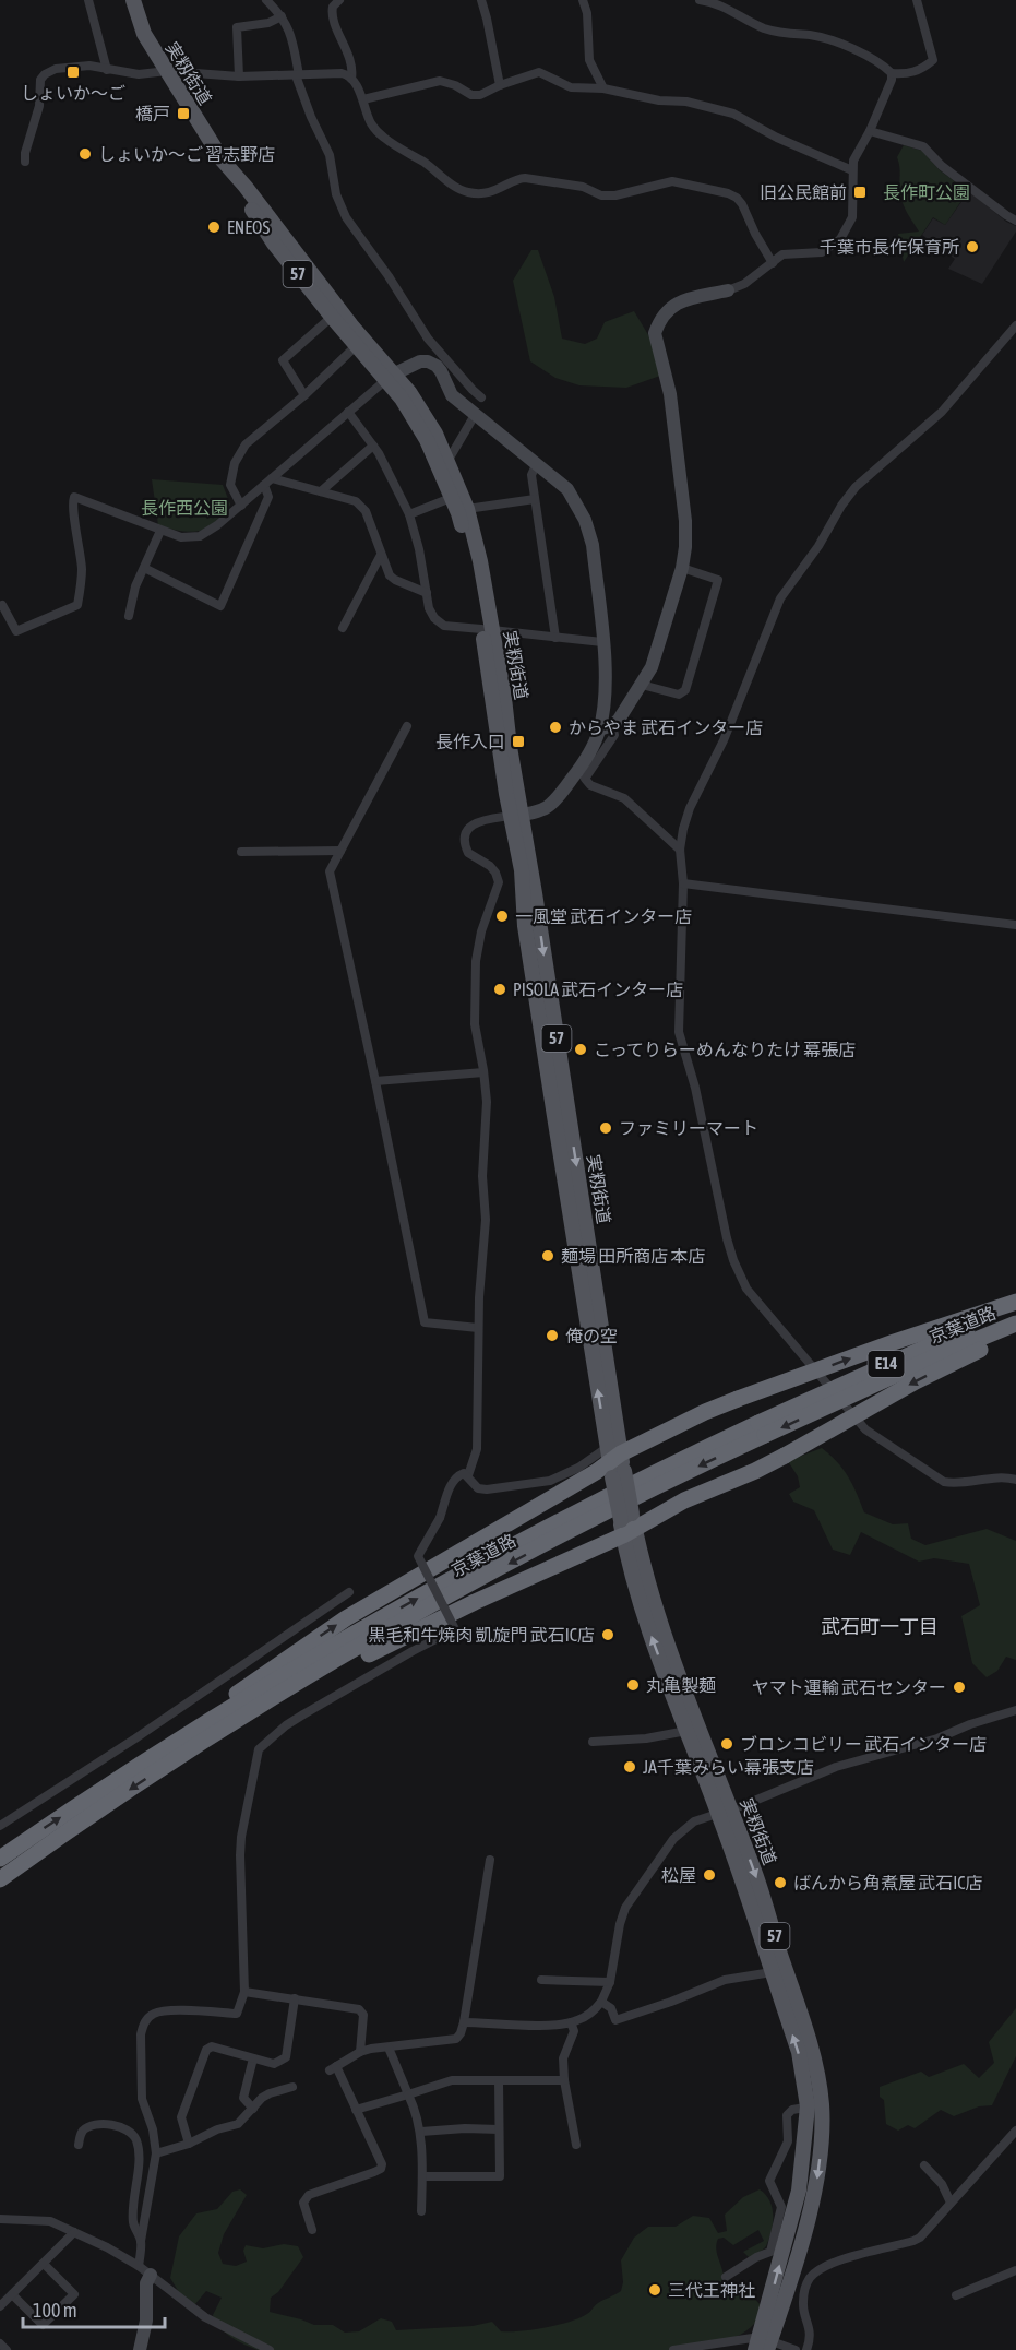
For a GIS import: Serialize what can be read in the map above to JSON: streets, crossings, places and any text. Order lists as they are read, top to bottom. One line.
{"streets":{"highway":["京葉道路","E14"],"main road":["実籾街道","57"]},"districts":["武石町一丁目"],"parks":["長作町公園","長作西公園"],"places":{"transit":["しょいか〜ご","橋戸","旧公民館前","長作入口"],"other":["しょいか～ご 習志野店","ENEOS","千葉市長作保育所","からやま 武石インター店","一風堂 武石インター店","PISOLA 武石インター店","こってりらーめんなりたけ 幕張店","ファミリーマート","麺場 田所商店 本店","俺の空","黒毛和牛焼肉 凱旋門 武石IC店","丸亀製麺","ヤマト運輸 武石センター","ブロンコビリー 武石インター店","JA千葉みらい幕張支店","松屋","ばんから角煮屋 武石IC店","三代王神社"]},"scale_bar":"100 m"}
